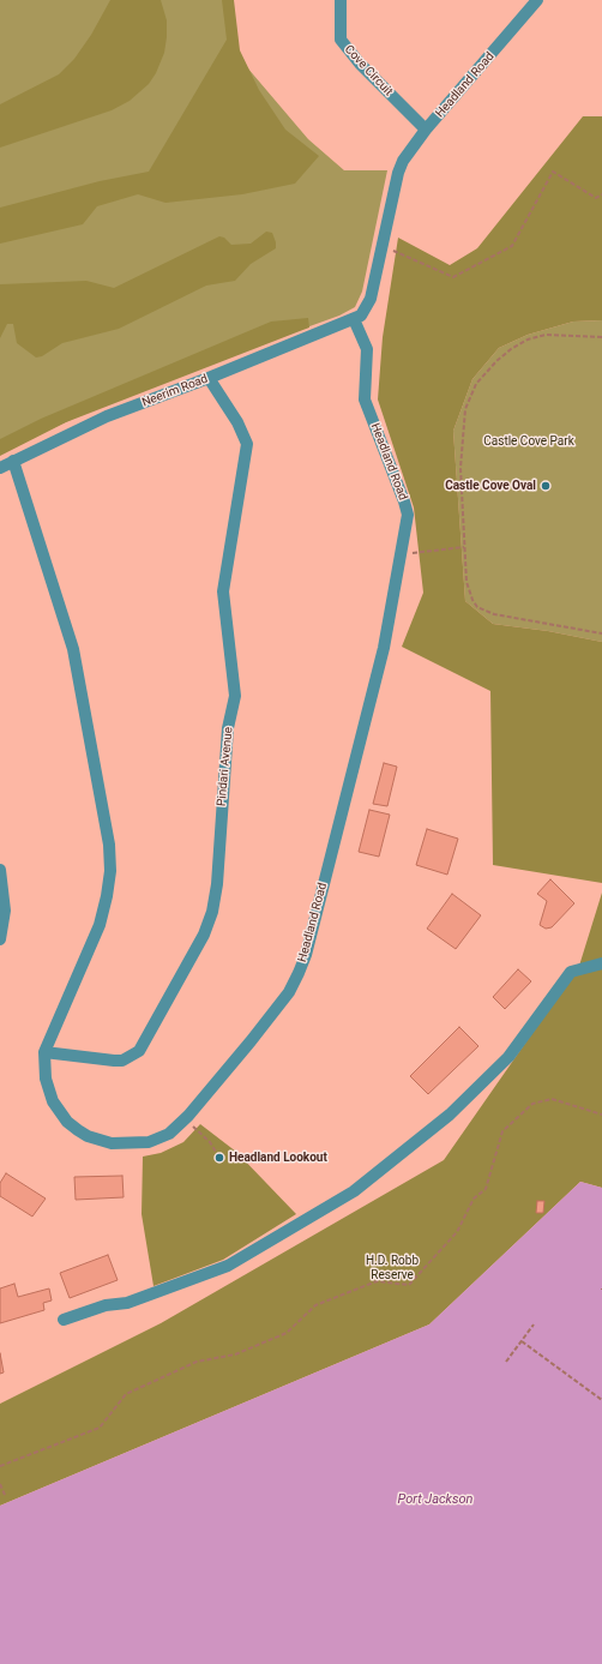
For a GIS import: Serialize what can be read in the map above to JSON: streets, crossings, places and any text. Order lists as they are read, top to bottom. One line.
{"streets":{"street":["Cove Circuit","Headland Road","Neerim Road","Pindari Avenue"]},"crossings":[["Cove Circuit","Headland Road"],["Headland Road","Neerim Road"],["Headland Road","Pindari Avenue"],["Neerim Road","Pindari Avenue"]],"water":["Port Jackson"],"parks":["Castle Cove Park","H.D. Robb Reserve"],"places":["Castle Cove Oval","Headland Lookout"]}
